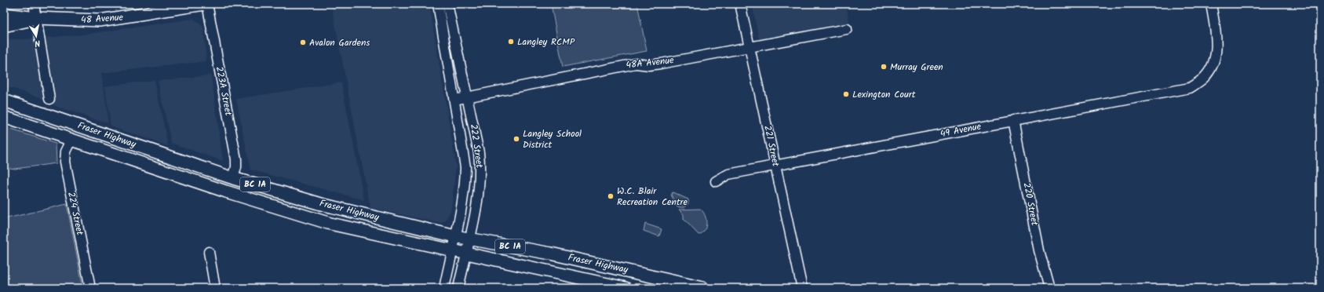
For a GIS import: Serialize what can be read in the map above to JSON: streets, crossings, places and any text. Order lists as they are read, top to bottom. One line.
{"streets":{"main road":["48 Avenue","Fraser Highway","BC 1A"],"street":["48A Avenue","223A Street","49 Avenue","222 Street","221 Street","220 Street","224 Street"]},"crossings":[["48A Avenue","222 Street"],["48A Avenue","221 Street"],["223A Street","Fraser Highway"],["49 Avenue","221 Street"],["49 Avenue","220 Street"],["Fraser Highway","222 Street"],["Fraser Highway","224 Street"]],"places":["Langley RCMP","Avalon Gardens","Murray Green","Lexington Court","Langley School District","W.C. Blair Recreation Centre"],"north":"bottom"}
